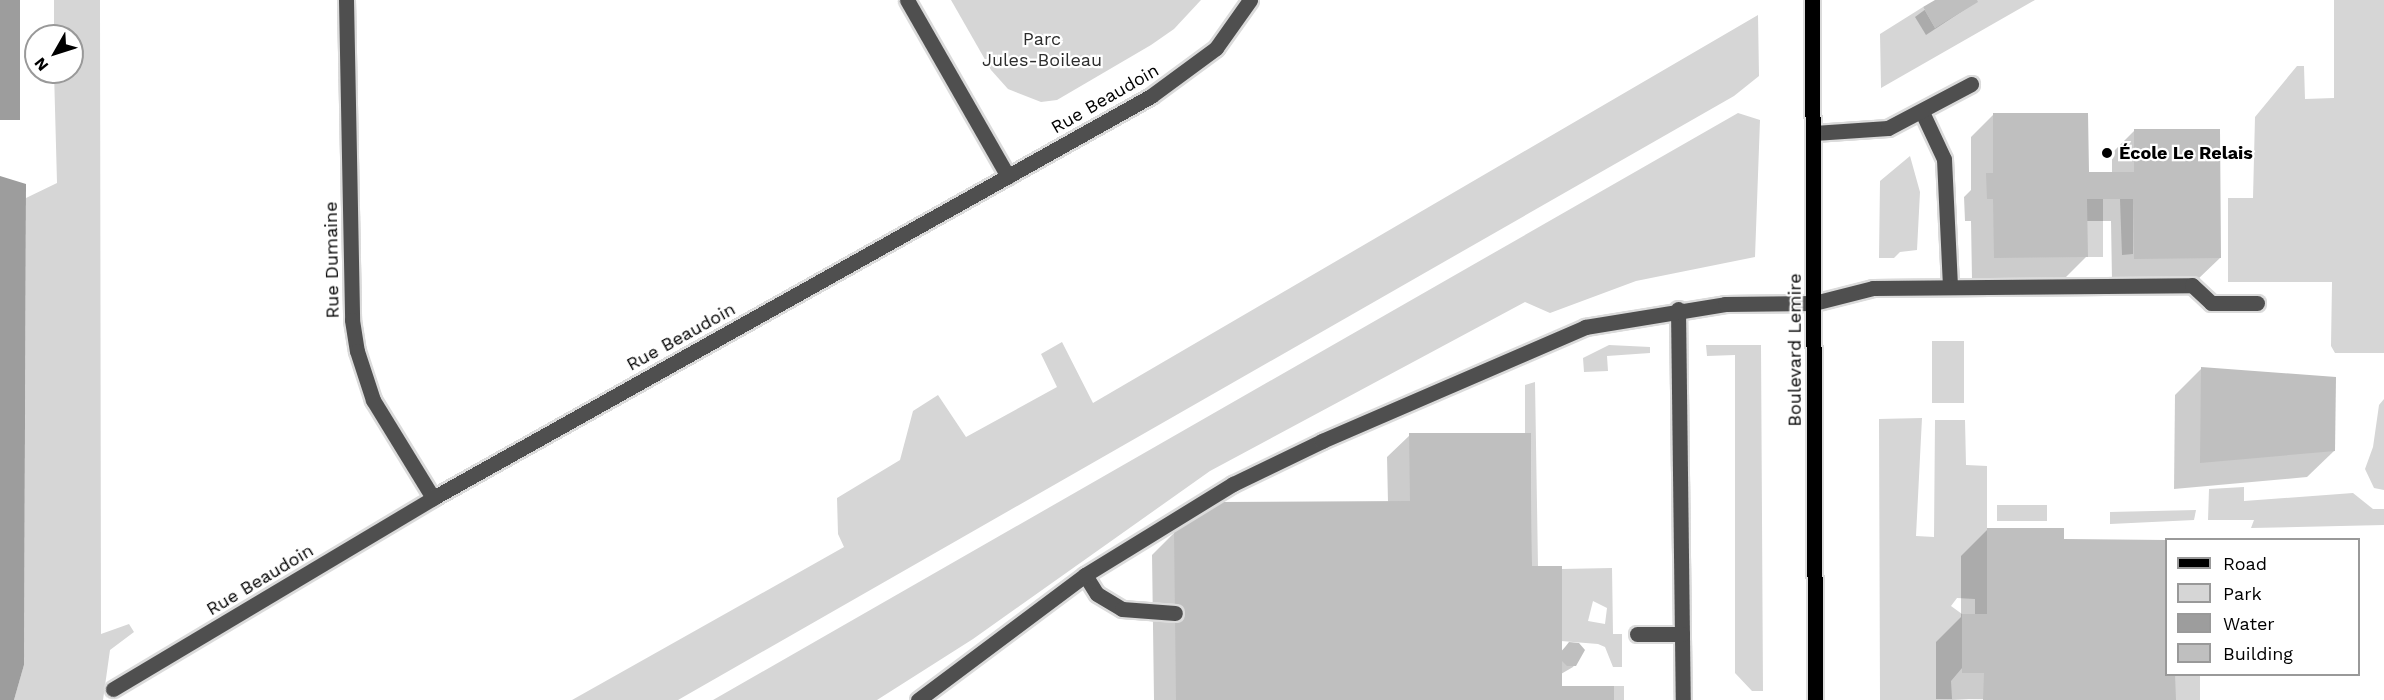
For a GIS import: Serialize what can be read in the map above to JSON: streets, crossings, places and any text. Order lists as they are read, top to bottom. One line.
{"streets":{"main road":["Boulevard Lemire"],"street":["Rue Beaudoin","Rue Dumaine"]},"crossings":[["Rue Beaudoin","Rue Dumaine"]],"parks":["Parc Jules-Boileau"],"places":["École Le Relais"],"legend":["Road","Park","Water","Building"],"north":"bottom left"}
